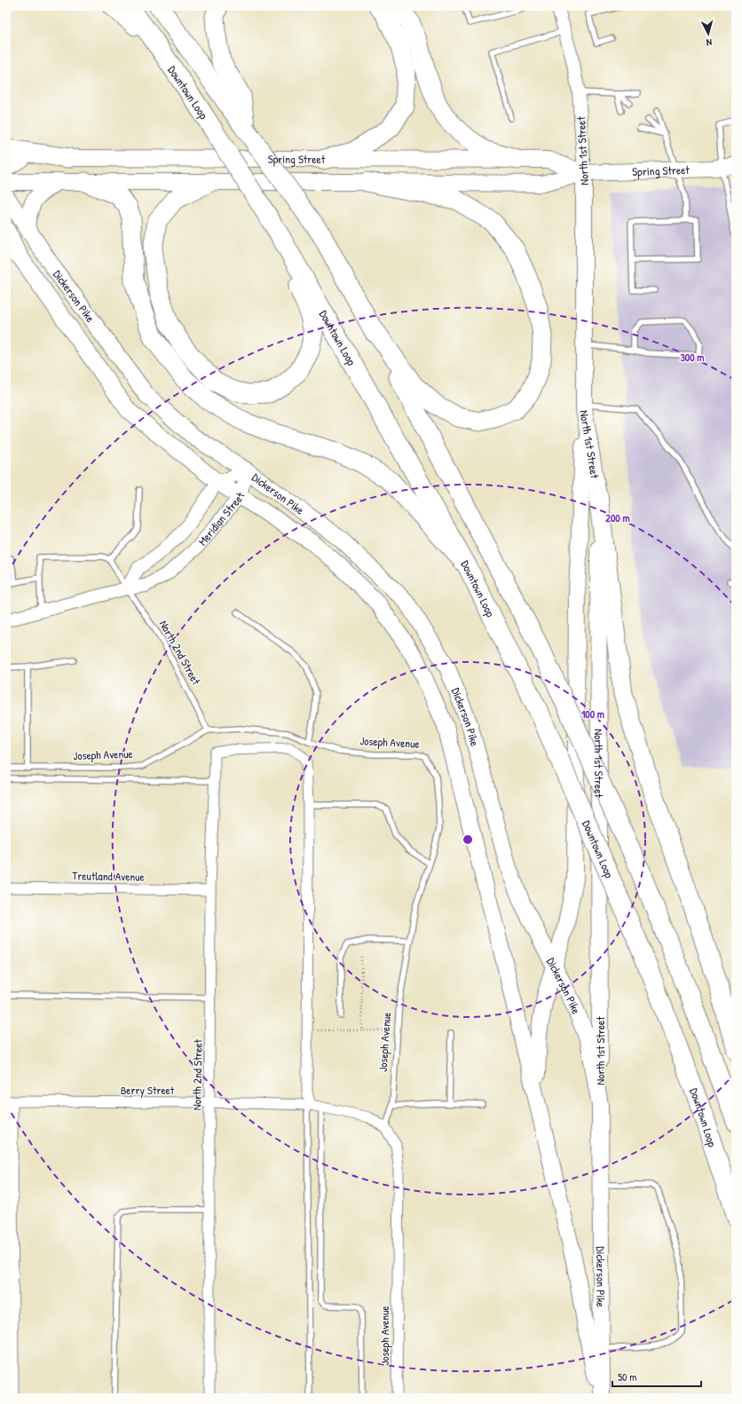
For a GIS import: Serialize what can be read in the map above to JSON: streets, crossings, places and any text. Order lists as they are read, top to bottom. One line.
{"streets":{"highway":["Downtown Loop"],"main road":["North 1st Street","Spring Street","Dickerson Pike"],"street":["Meridian Street","North 2nd Street","Joseph Avenue","Treutland Avenue","Berry Street"]},"crossings":[["North 1st Street","Spring Street"],["North 1st Street","Dickerson Pike"],["Dickerson Pike","Meridian Street"],["Meridian Street","North 2nd Street"],["North 2nd Street","Joseph Avenue"],["North 2nd Street","Treutland Avenue"],["North 2nd Street","Berry Street"],["Joseph Avenue","Berry Street"]],"scale_bar":"50 m","north":"bottom","rings":["300 m","200 m","100 m"]}
